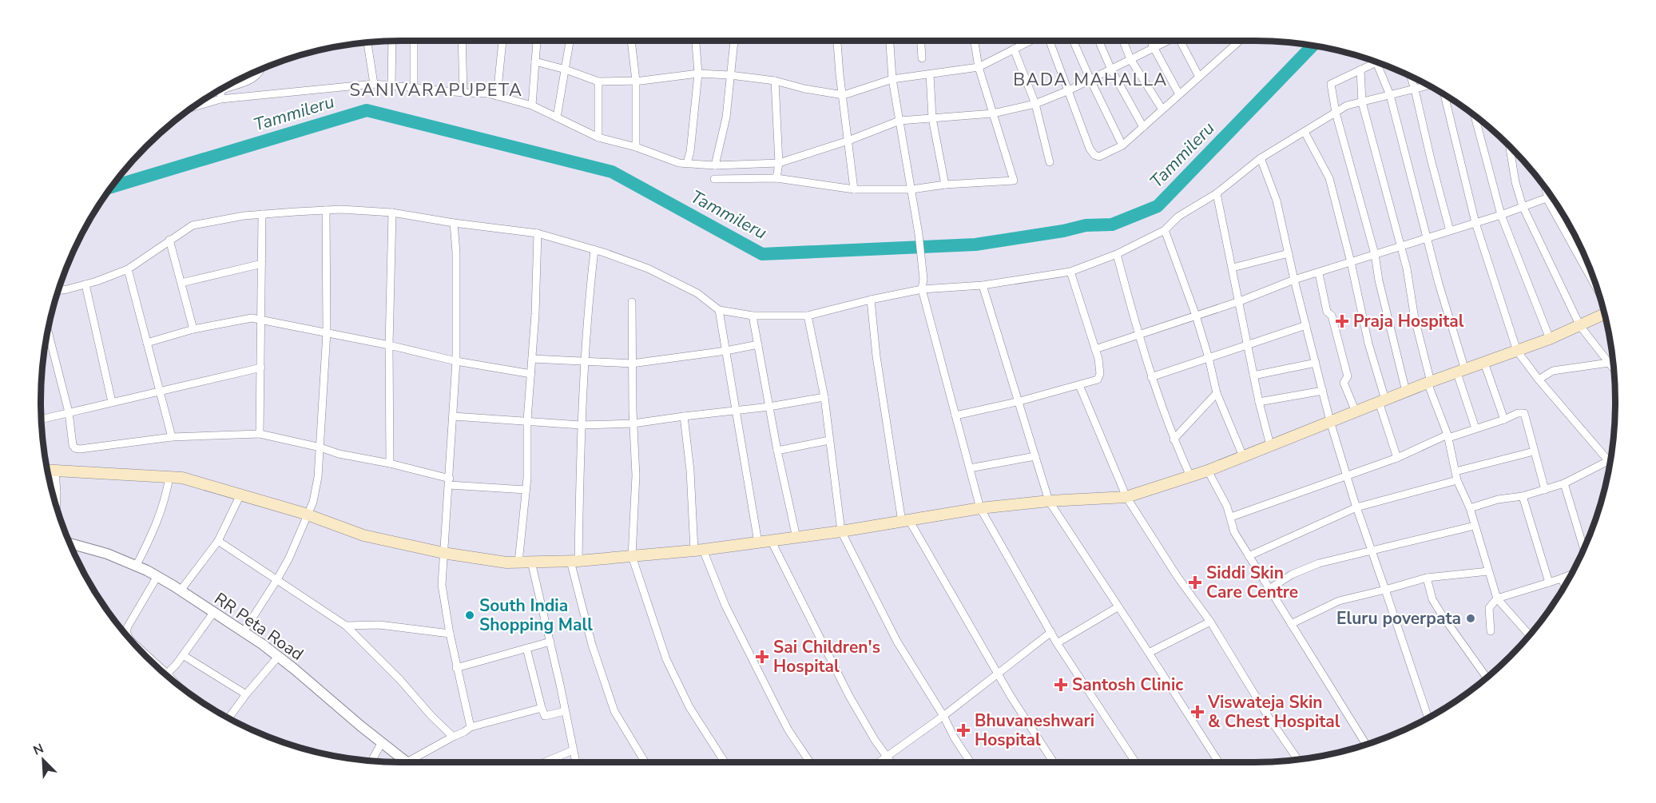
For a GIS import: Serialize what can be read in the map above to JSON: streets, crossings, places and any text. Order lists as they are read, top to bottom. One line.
{"streets":{"street":["RR Peta Road"]},"districts":["BADA MAHALLA","SANIVARAPUPETA"],"water":["Tammileru"],"places":{"health":["Praja Hospital","Siddi Skin Care Centre","Sai Children's Hospital","Santosh Clinic","Viswateja Skin & Chest Hospital","Bhuvaneshwari Hospital"],"other":["South India Shopping Mall","Eluru poverpata"]},"north":"top left"}
